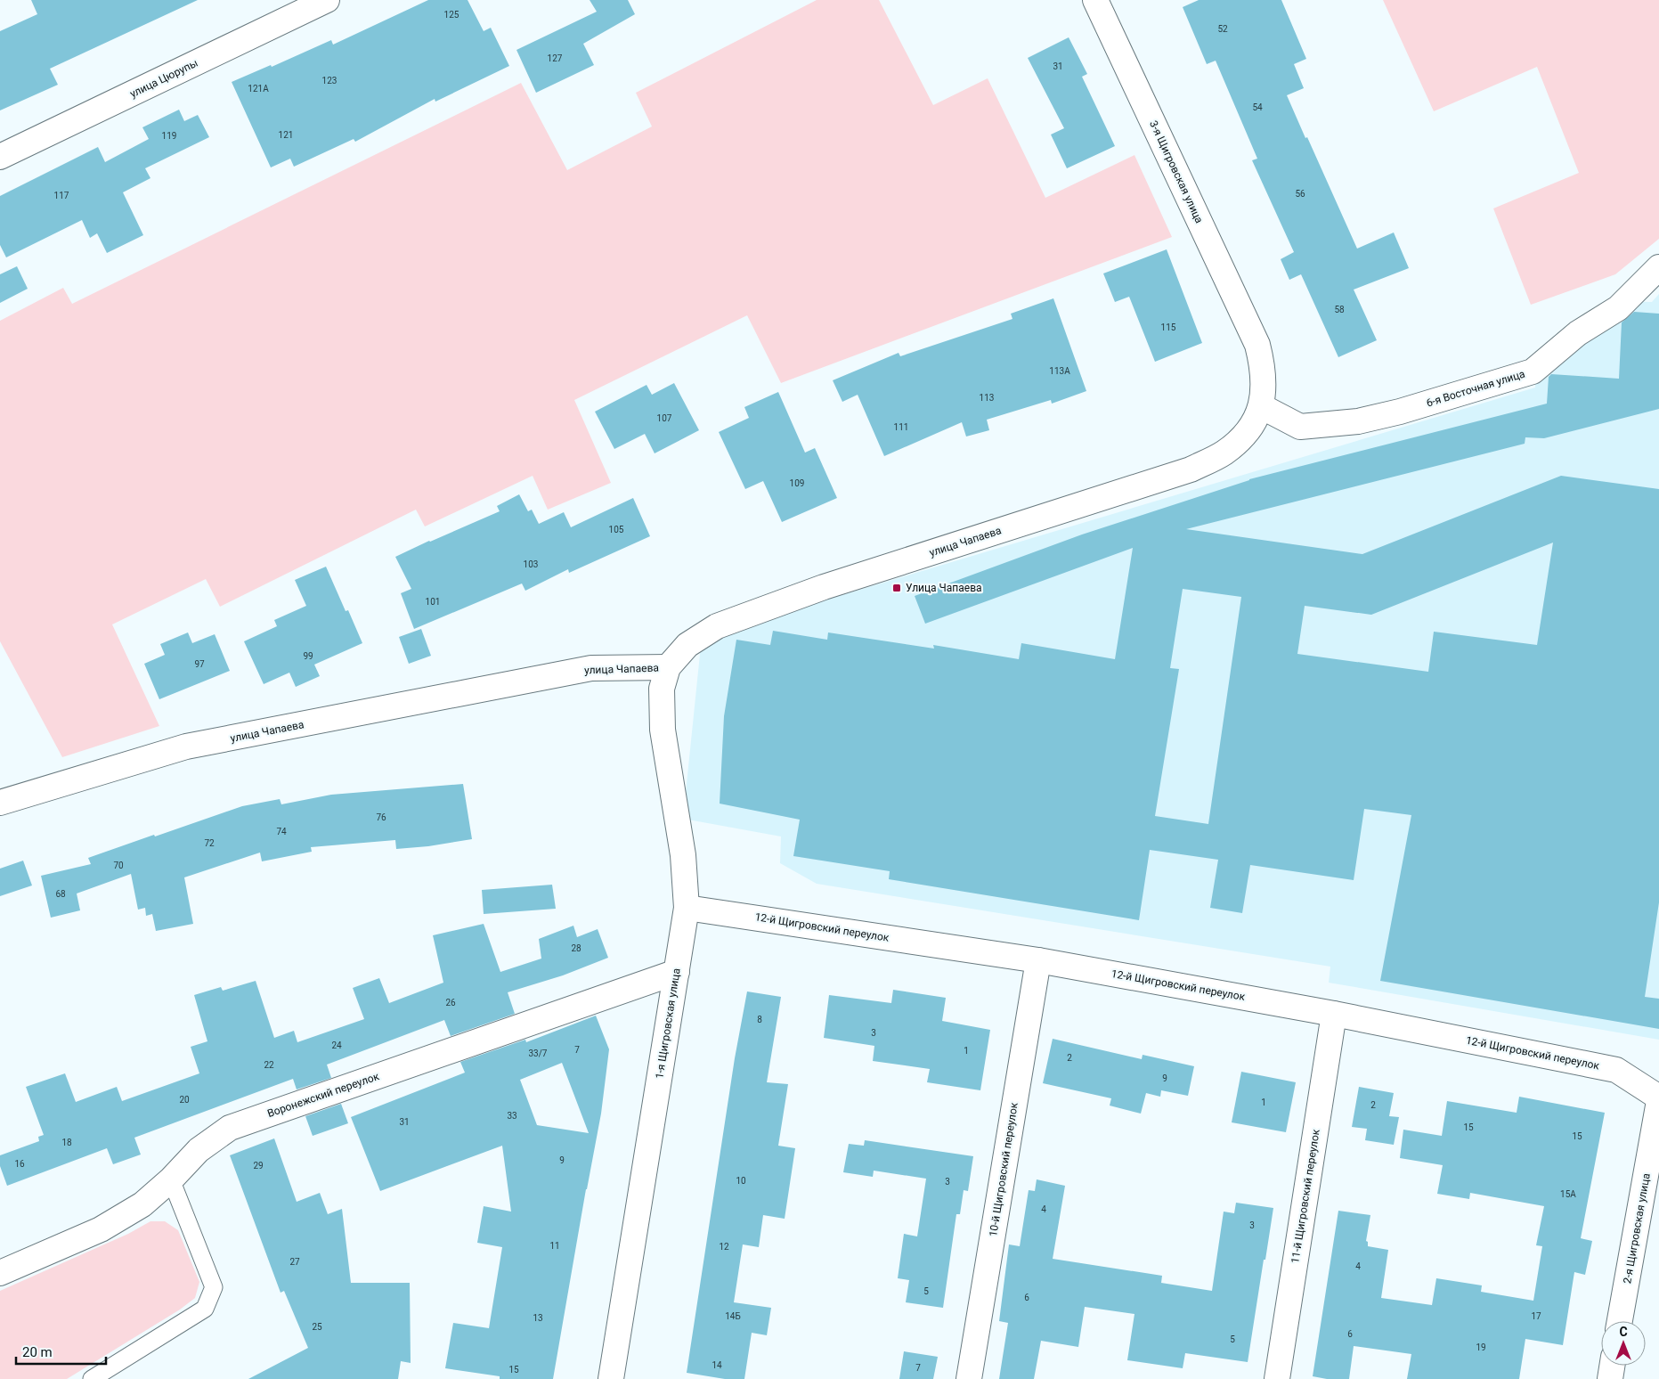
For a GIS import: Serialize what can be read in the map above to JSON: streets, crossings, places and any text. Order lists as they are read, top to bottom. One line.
{"streets":{"street":["улица Цюрупы","3-я Щигровская улица","6-я Восточная улица","улица Чапаева","12-й Щигровский переулок","1-я Щигровская улица","Воронежский переулок","10-й Щигровский переулок","11-й Щигровский переулок","2-я Щигровская улица"]},"crossings":[["3-я Щигровская улица","улица Чапаева"],["6-я Восточная улица","улица Чапаева"],["улица Чапаева","1-я Щигровская улица"],["12-й Щигровский переулок","1-я Щигровская улица"],["12-й Щигровский переулок","10-й Щигровский переулок"],["12-й Щигровский переулок","11-й Щигровский переулок"],["12-й Щигровский переулок","2-я Щигровская улица"],["1-я Щигровская улица","Воронежский переулок"]],"places":{"transit":["Улица Чапаева"]},"house_numbers":["125","52","127","31","123","121А","54","121","119","56","117","58","115","113А","113","107","111","109","105","103","101","99","97","76","74","72","70","68","28","26","8","3","24","7","1","33/7","2","22","9","20","1","2","33","31","15","15","18","9","16","29","10","3","15А","4","3","11","12","27","4","5","6","14Б","17","13","25","6","5","19","14","7","15"],"scale_bar":"20 m","north":"top"}
